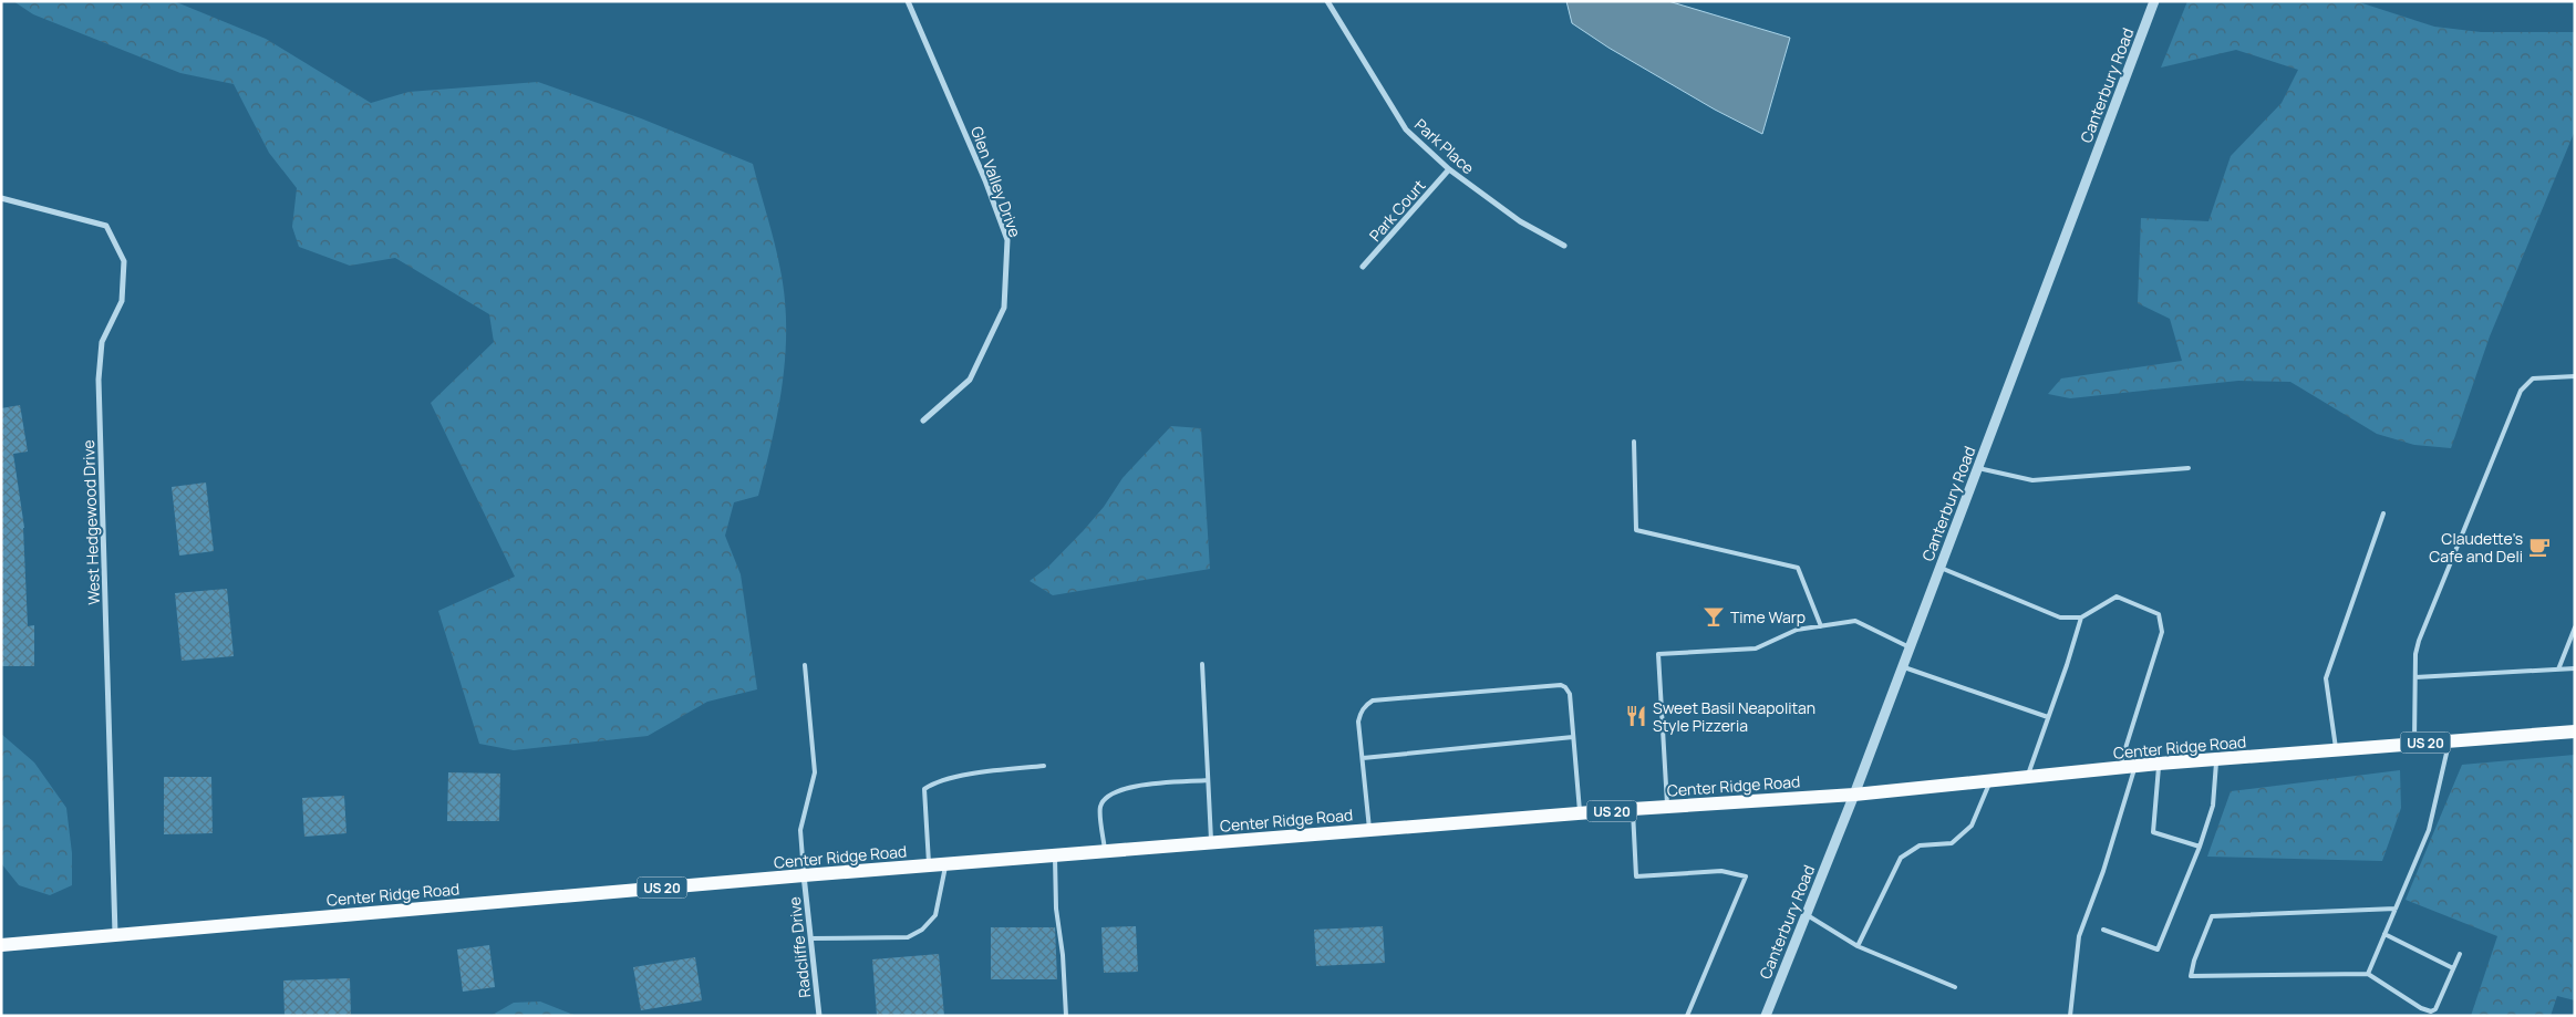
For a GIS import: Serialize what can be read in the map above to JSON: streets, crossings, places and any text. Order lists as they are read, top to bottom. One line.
{"streets":{"main road":["US 20","Center Ridge Road"],"street":["Canterbury Road","Park Place","Glen Valley Drive","Park Court","West Hedgewood Drive","Radcliffe Drive"]},"crossings":[["Canterbury Road","Center Ridge Road"],["Park Place","Park Court"],["West Hedgewood Drive","Center Ridge Road"],["Center Ridge Road","Radcliffe Drive"]],"places":{"cafe":["Claudette's Cafe and Deli"],"bar":["Time Warp"],"restaurant":["Sweet Basil Neapolitan Style Pizzeria"]}}
